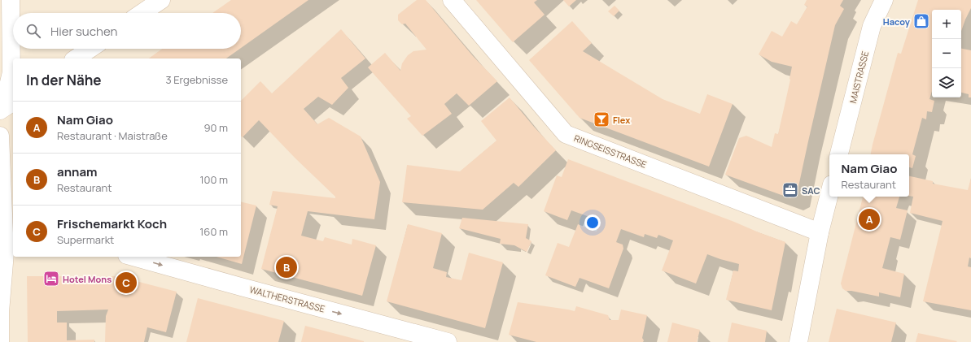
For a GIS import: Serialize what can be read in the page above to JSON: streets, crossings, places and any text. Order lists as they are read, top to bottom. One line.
{"streets":{"street":["MAISTRASSE","RINGSEISSTRASSE","WALTHERSTRASSE"]},"one_way":["WALTHERSTRASSE"],"places":{"shop":["Hacoy"],"bar":["Flex"],"office":["SAC"],"hotel":["Hotel Mons"]},"page":{"map_buttons":["+","−"],"search":"Hier suchen","heading":["In der Nähe","3 Ergebnisse"],"list":[{"mark":"A","name":"Nam Giao","note":"Restaurant · Maistraße","value":"90 m"},{"mark":"B","name":"annam","note":"Restaurant","value":"100 m"},{"mark":"C","name":"Frischemarkt Koch","note":"Supermarkt","value":"160 m"}],"popup":["Nam Giao","Restaurant"],"pins":["A","B","C"]}}
